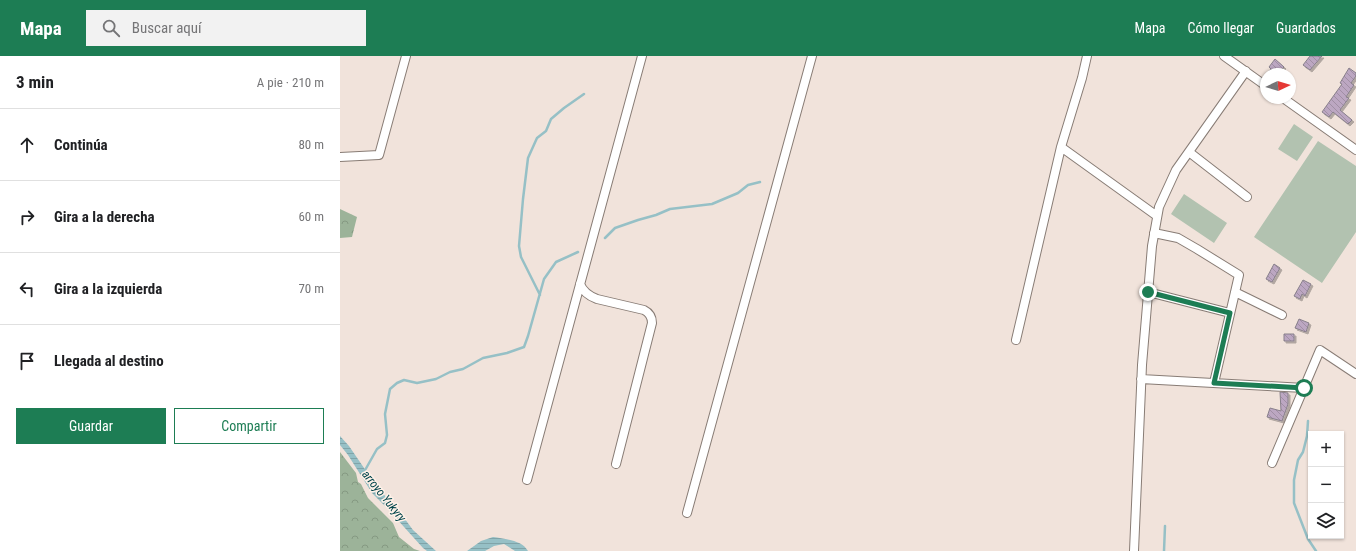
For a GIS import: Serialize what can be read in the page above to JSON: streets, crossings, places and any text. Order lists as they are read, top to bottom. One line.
{"water":["arroyo Yukyry"],"north":"right","page":{"header":"Mapa","search":"Buscar aquí","nav":["Mapa","Cómo llegar","Guardados"],"heading":["3 min","A pie · 210 m"],"list":[["Continúa","80 m"],["Gira a la derecha","60 m"],["Gira a la izquierda","70 m"],"Llegada al destino"],"buttons":["Guardar","Compartir"],"map_buttons":["+","−"]}}
